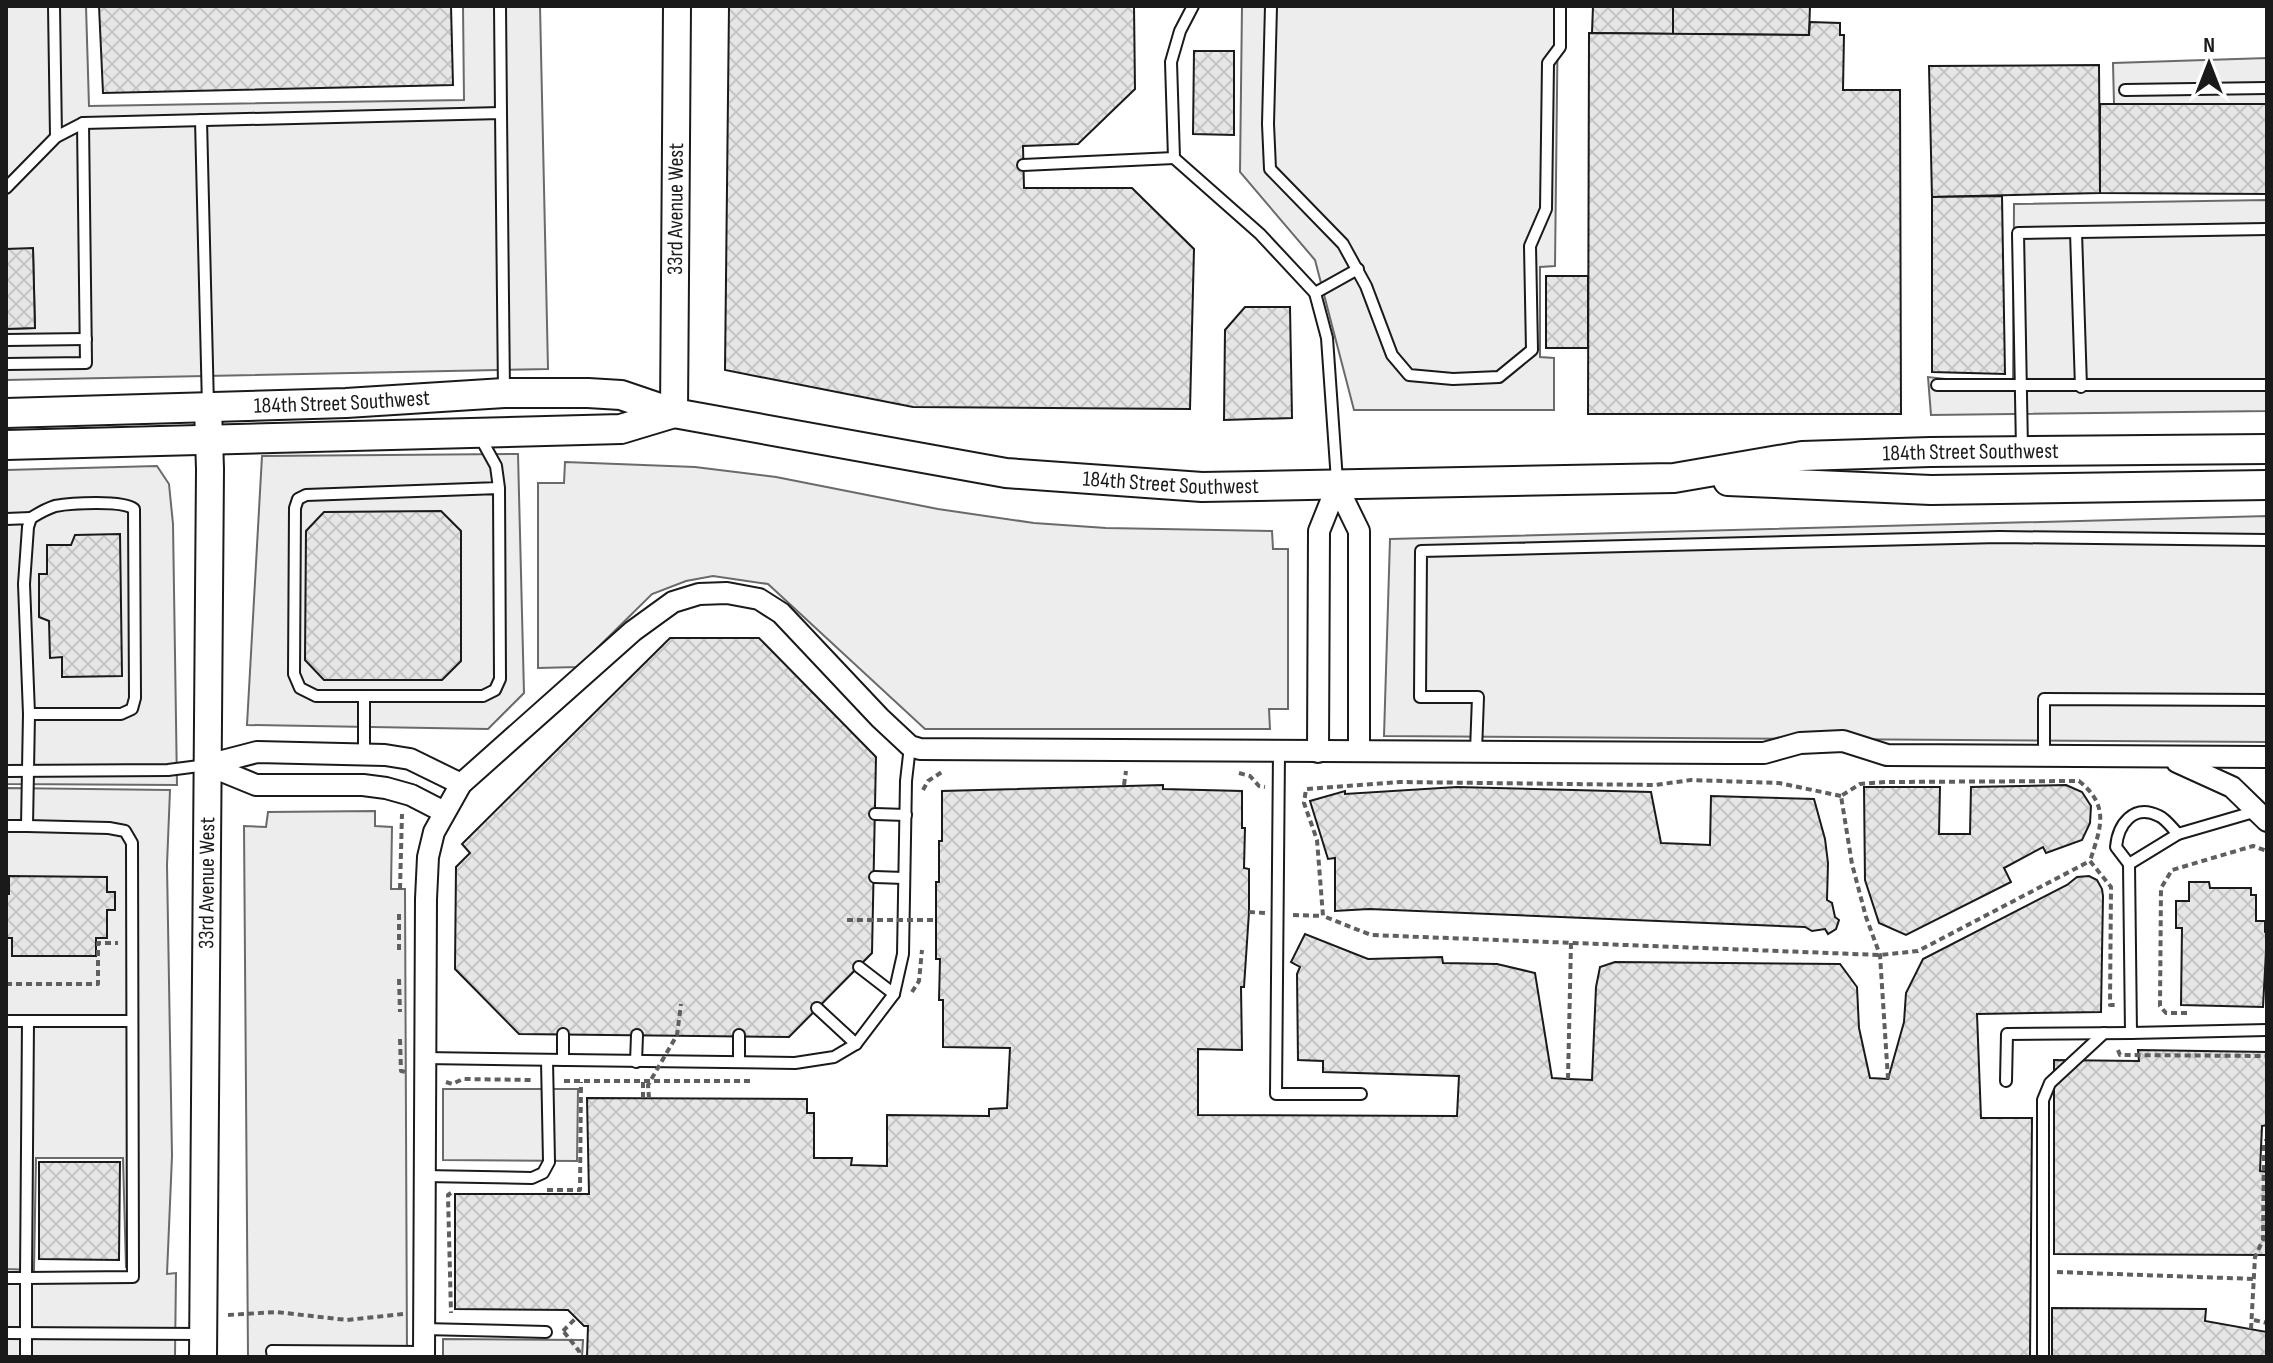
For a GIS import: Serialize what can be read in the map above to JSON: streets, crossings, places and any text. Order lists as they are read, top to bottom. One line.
{"streets":{"main road":["184th Street Southwest"],"street":["33rd Avenue West"]},"crossings":[["33rd Avenue West","184th Street Southwest"]],"north":"top"}
